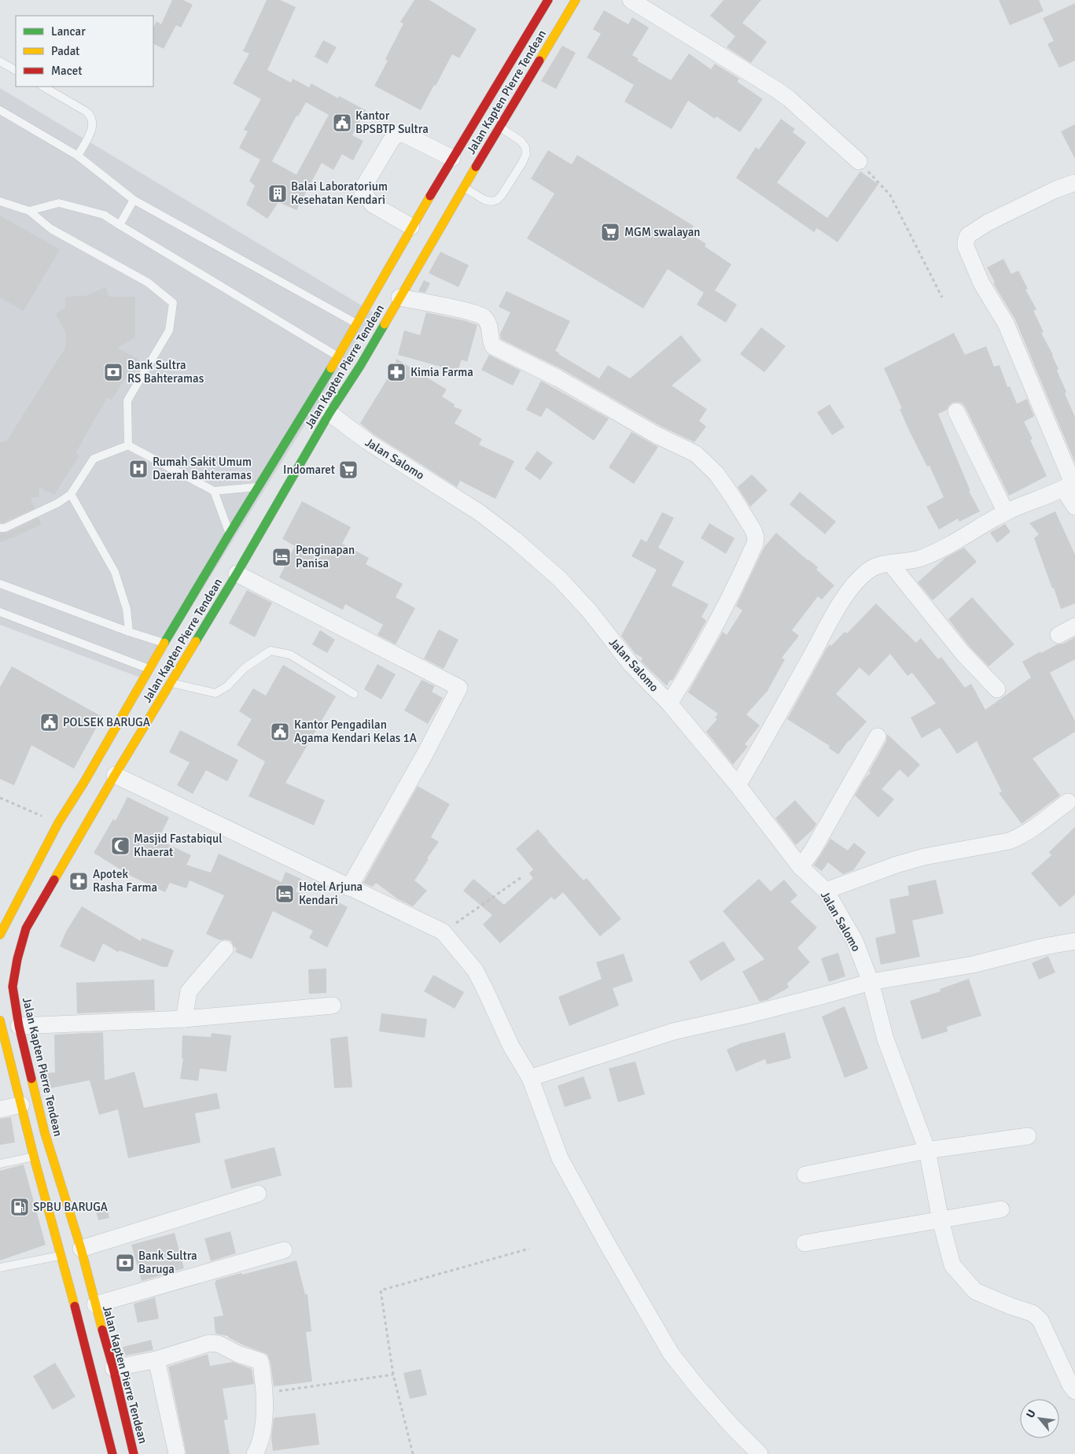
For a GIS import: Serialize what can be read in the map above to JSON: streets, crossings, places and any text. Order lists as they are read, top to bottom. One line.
{"streets":{"highway":["Jalan Kapten Pierre Tendean"],"street":["Jalan Salomo"]},"crossings":[["Jalan Kapten Pierre Tendean","Jalan Salomo"]],"places":{"public building":["Kantor BPSBTP Sultra","POLSEK BARUGA","Kantor Pengadilan Agama Kendari Kelas 1A"],"building":["Balai Laboratorium Kesehatan Kendari"],"supermarket":["MGM swalayan","Indomaret"],"bank":["Bank Sultra RS Bahteramas","Bank Sultra Baruga"],"pharmacy":["Kimia Farma","Apotek Rasha Farma"],"hospital":["Rumah Sakit Umum Daerah Bahteramas"],"hotel":["Penginapan Panisa","Hotel Arjuna Kendari"],"mosque":["Masjid Fastabiqul Khaerat"],"fuel station":["SPBU BARUGA"]},"legend":["Lancar","Padat","Macet"],"north":"top left"}
